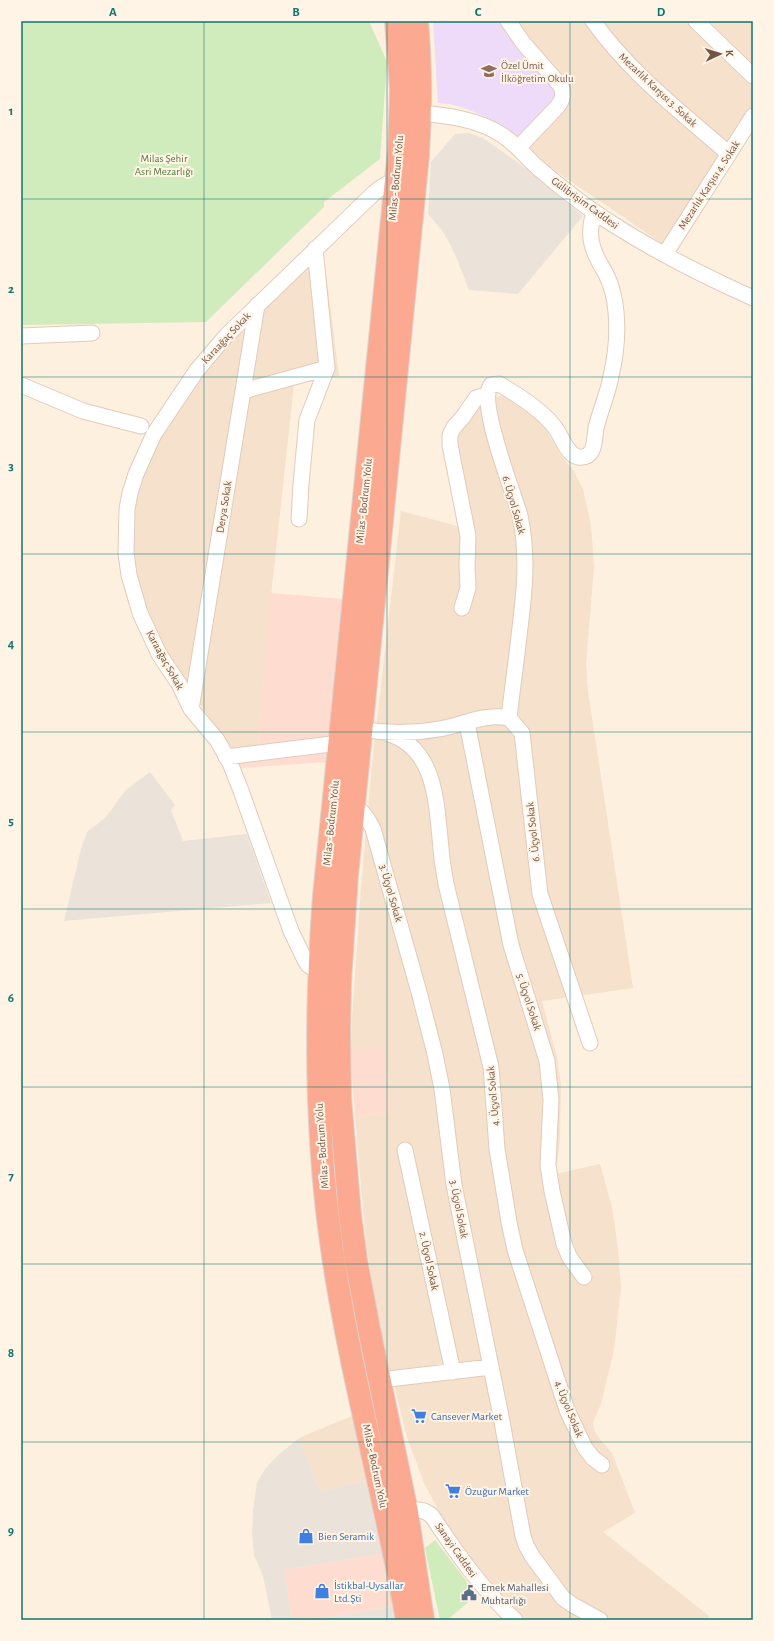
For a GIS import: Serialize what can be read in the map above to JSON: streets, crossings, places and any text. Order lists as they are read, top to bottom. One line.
{"streets":{"highway":["Milas - Bodrum Yolu"],"street":["Mezarlık Karşısı 3. Sokak","Mezarlık Karşısı 4. Sokak","Gülibrişim Caddesi","Karaağaç Sokak","6. Üçyol Sokak","Derya Sokak","3. Üçyol Sokak","5. Üçyol Sokak","4. Üçyol Sokak","2. Üçyol Sokak","Sanayi Caddesi"]},"crossings":[["Mezarlık Karşısı 3. Sokak","Mezarlık Karşısı 4. Sokak"],["Milas - Bodrum Yolu","Gülibrişim Caddesi"],["Milas - Bodrum Yolu","Karaağaç Sokak"],["Milas - Bodrum Yolu","3. Üçyol Sokak"],["Milas - Bodrum Yolu","Sanayi Caddesi"],["Mezarlık Karşısı 4. Sokak","Gülibrişim Caddesi"],["Karaağaç Sokak","Derya Sokak"]],"parks":["Milas Şehir Asri Mezarlığı"],"places":{"school or university":["Özel Ümit İlköğretim Okulu"],"supermarket":["Cansever Market","Özuğur Market"],"shop":["Bien Seramik","İstikbal-Uysallar Ltd.Şti"],"public building":["Emek Mahallesi Muhtarlığı"]},"north":"right","grid":{"columns":["A","B","C","D"],"rows":["1","2","3","4","5","6","7","8","9"]}}
